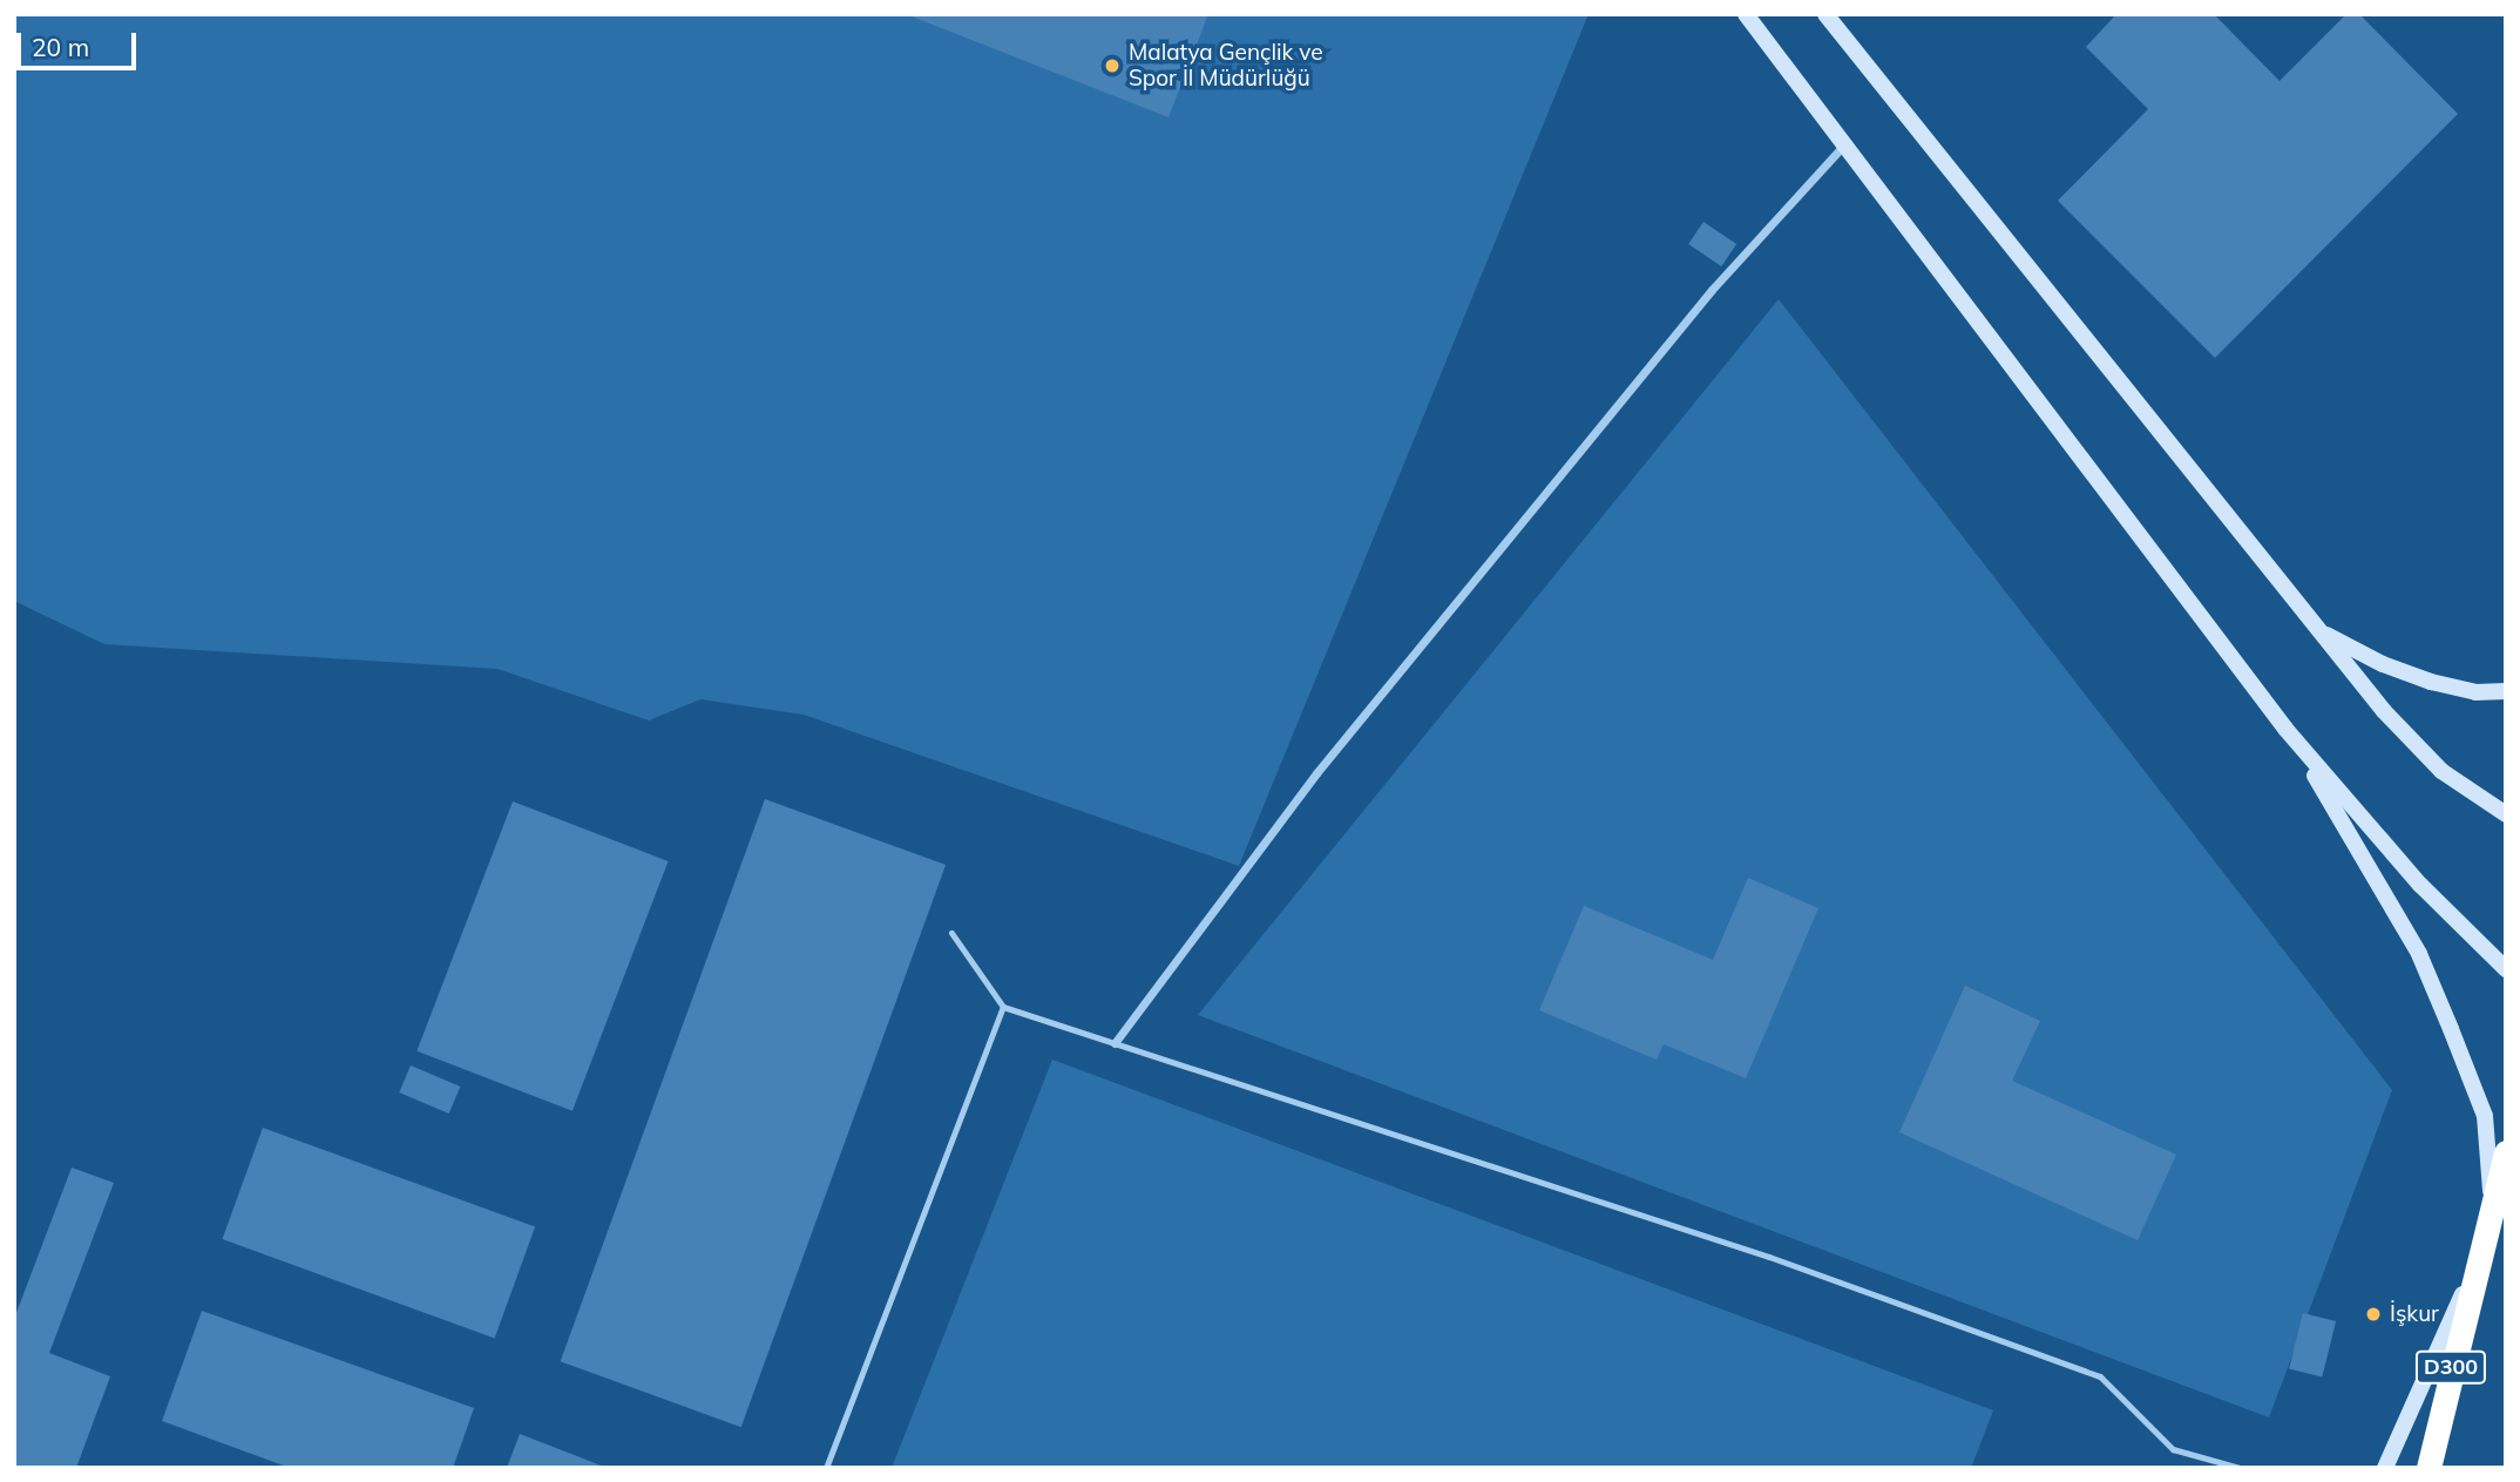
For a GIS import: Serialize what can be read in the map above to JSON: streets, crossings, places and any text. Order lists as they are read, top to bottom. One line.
{"streets":{"highway":["D300"]},"places":["Malatya Gençlik ve Spor İl Müdürlüğü","İşkur"],"scale_bar":"20 m"}
